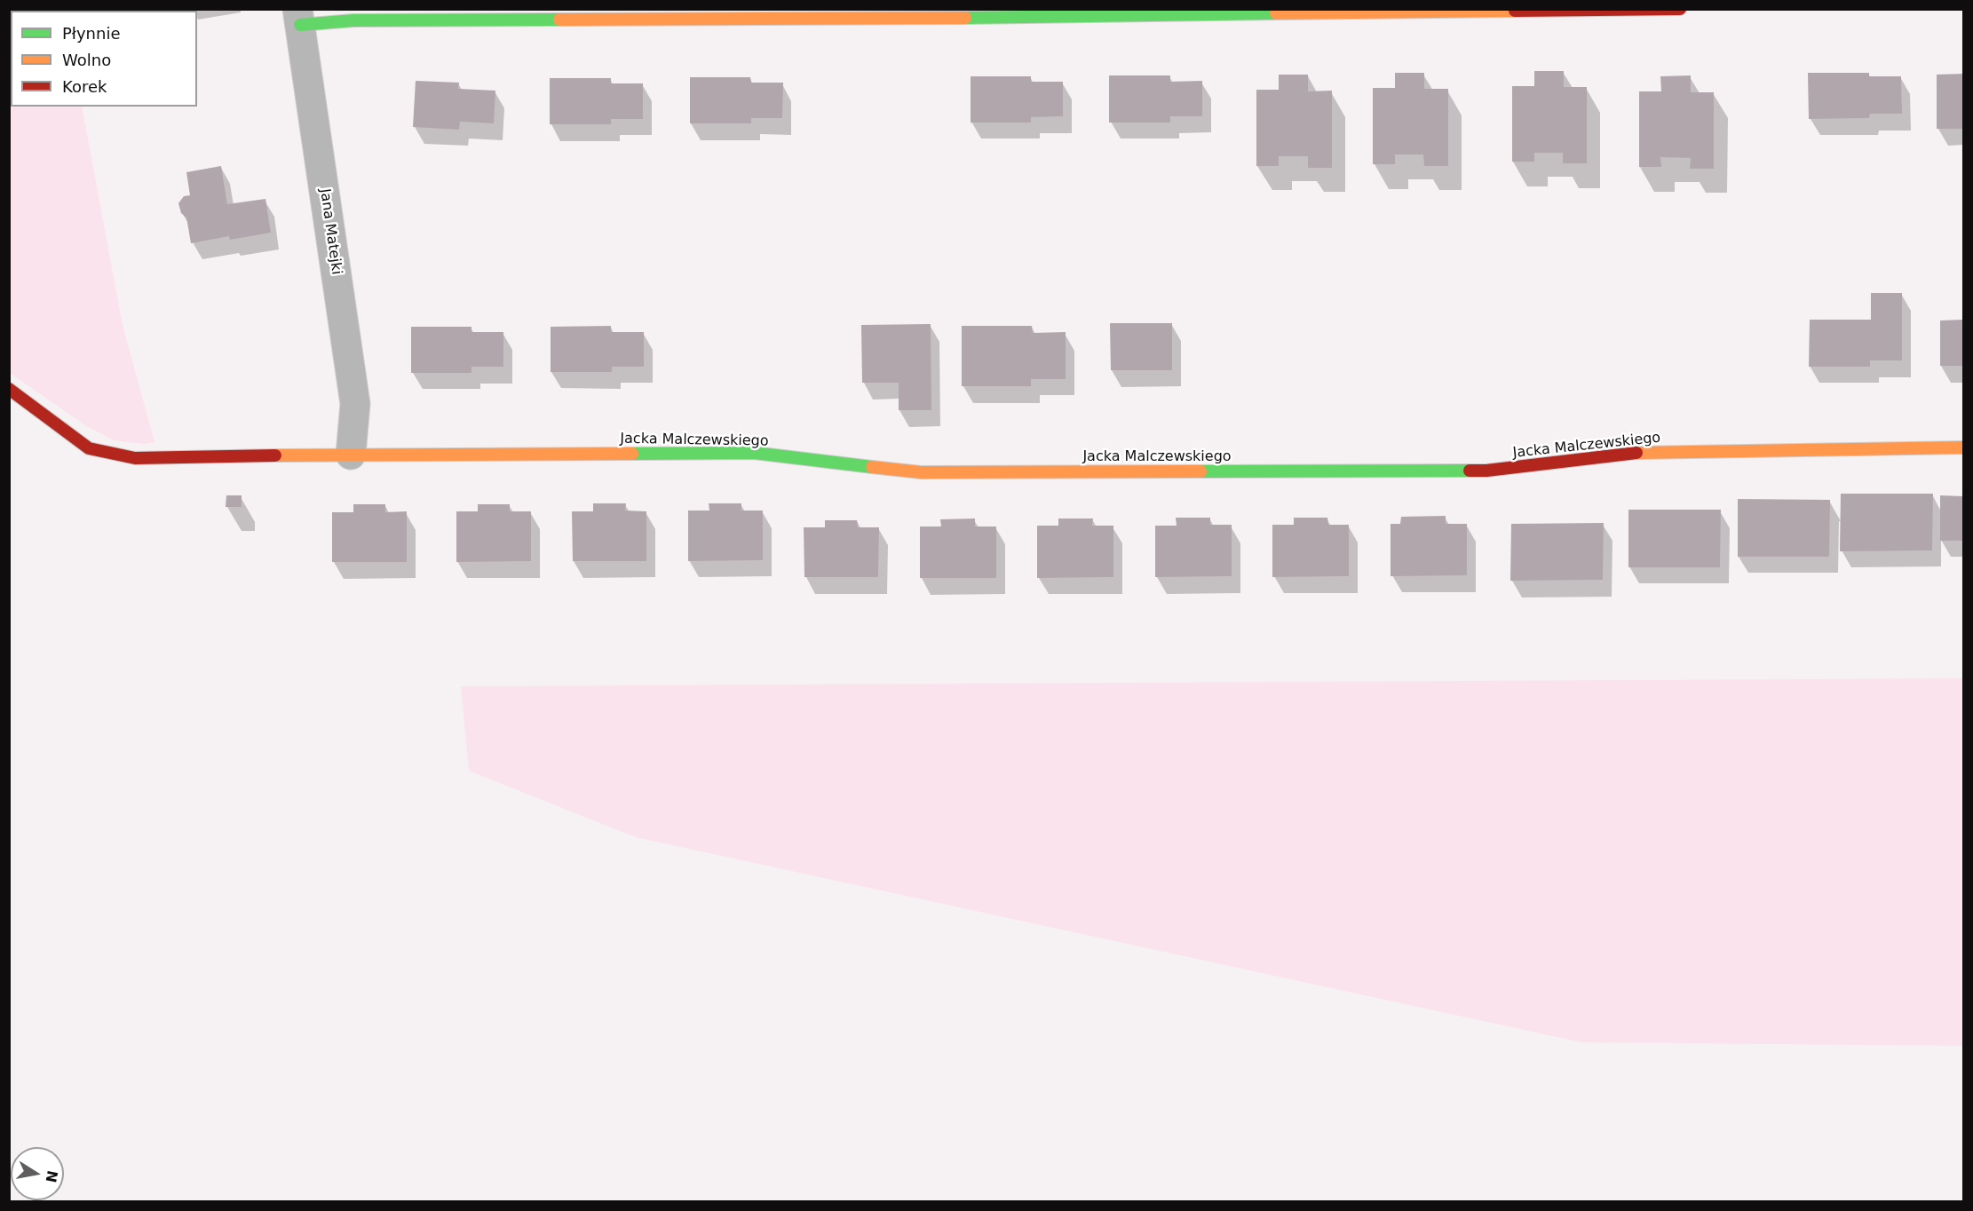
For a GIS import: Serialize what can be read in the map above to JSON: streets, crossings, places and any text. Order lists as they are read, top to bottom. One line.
{"streets":{"street":["Jana Matejki","Jacka Malczewskiego"]},"crossings":[["Jana Matejki","Jacka Malczewskiego"]],"legend":["Płynnie","Wolno","Korek"],"north":"right"}
